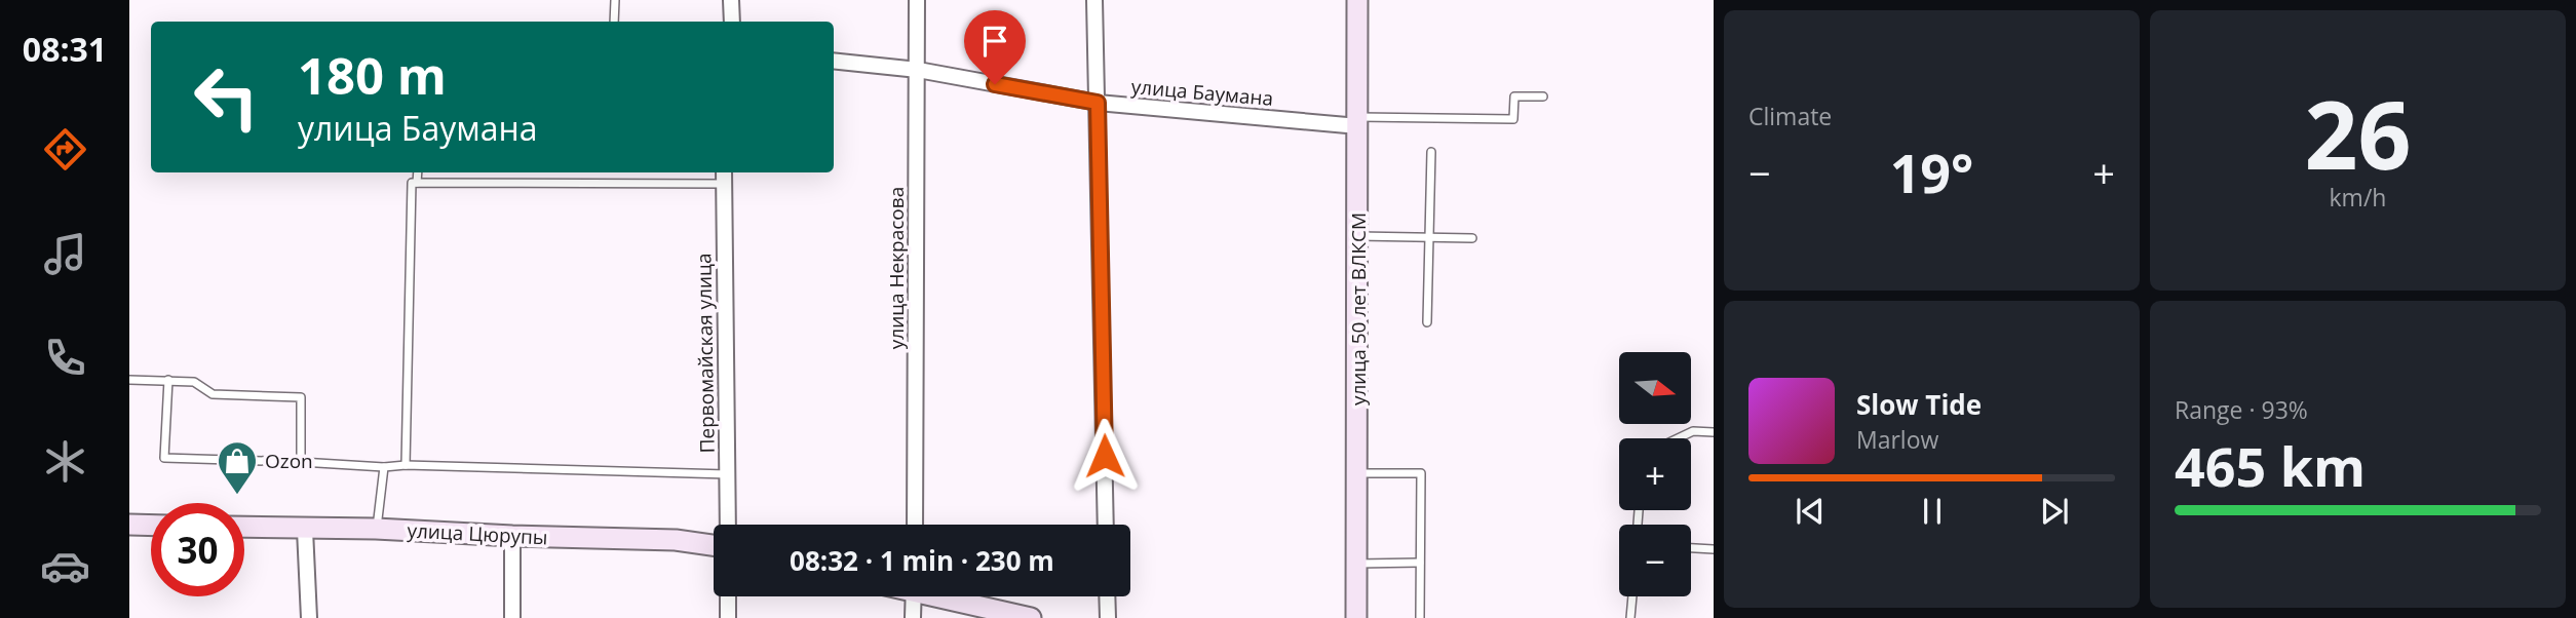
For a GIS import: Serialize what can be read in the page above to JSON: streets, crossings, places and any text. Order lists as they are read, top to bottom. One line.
{"streets":{"street":["улица Баумана","улица Некрасова","улица 50 лет ВЛКСМ","Первомайская улица","улица Цюрупы"]},"crossings":[["улица Баумана","улица Некрасова"],["улица Баумана","улица 50 лет ВЛКСМ"]],"places":{"shop":["Ozon"]},"north":"right","page":{"tabs":"08:31","tile":["Climate",["26","km/h"],["Range · 93%","465 km"]],"turn":["180 m","улица Баумана"],"heat":["−","19°","+"],"map_buttons":["+","−"],"song":["Slow Tide","Marlow"],"limit":"30","trip":"08:32 · 1 min · 230 m"}}
